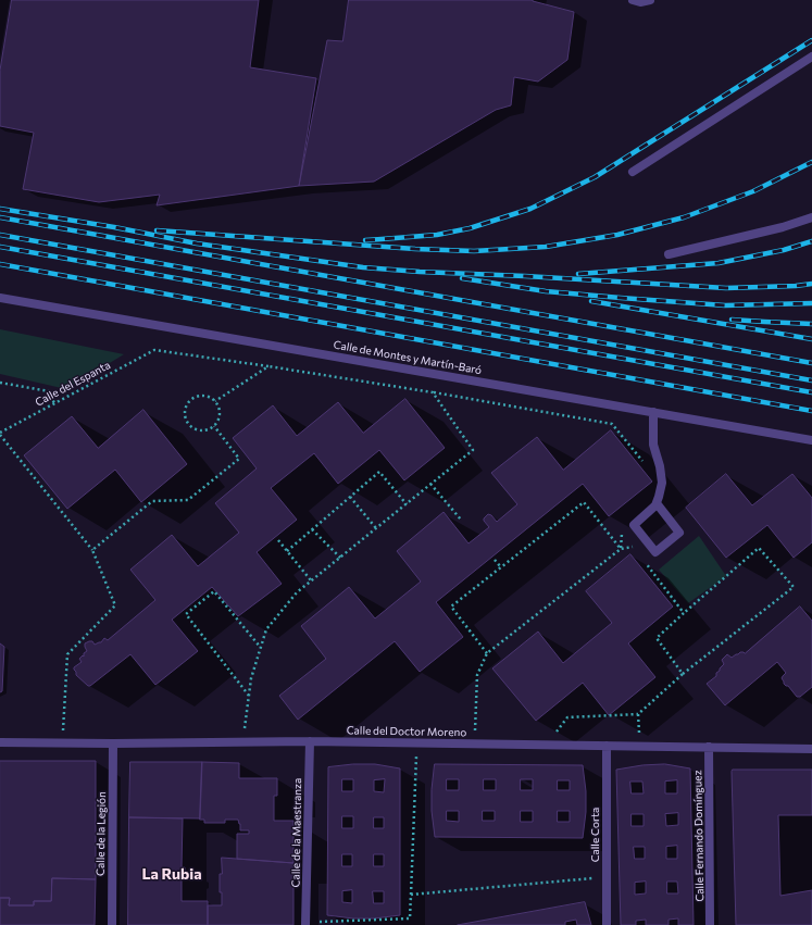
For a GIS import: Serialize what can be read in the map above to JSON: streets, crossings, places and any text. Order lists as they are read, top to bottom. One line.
{"streets":{"street":["Calle de Montes y Martín-Baró","Calle del Doctor Moreno","Calle de la Maestranza","Calle de la Legión","Calle Corta","Calle Fernando Domínguez"],"path":["Calle del Espanta"]},"crossings":[["Calle del Doctor Moreno","Calle de la Maestranza"],["Calle del Doctor Moreno","Calle de la Legión"],["Calle del Doctor Moreno","Calle Corta"],["Calle del Doctor Moreno","Calle Fernando Domínguez"]],"districts":["La Rubia"]}
